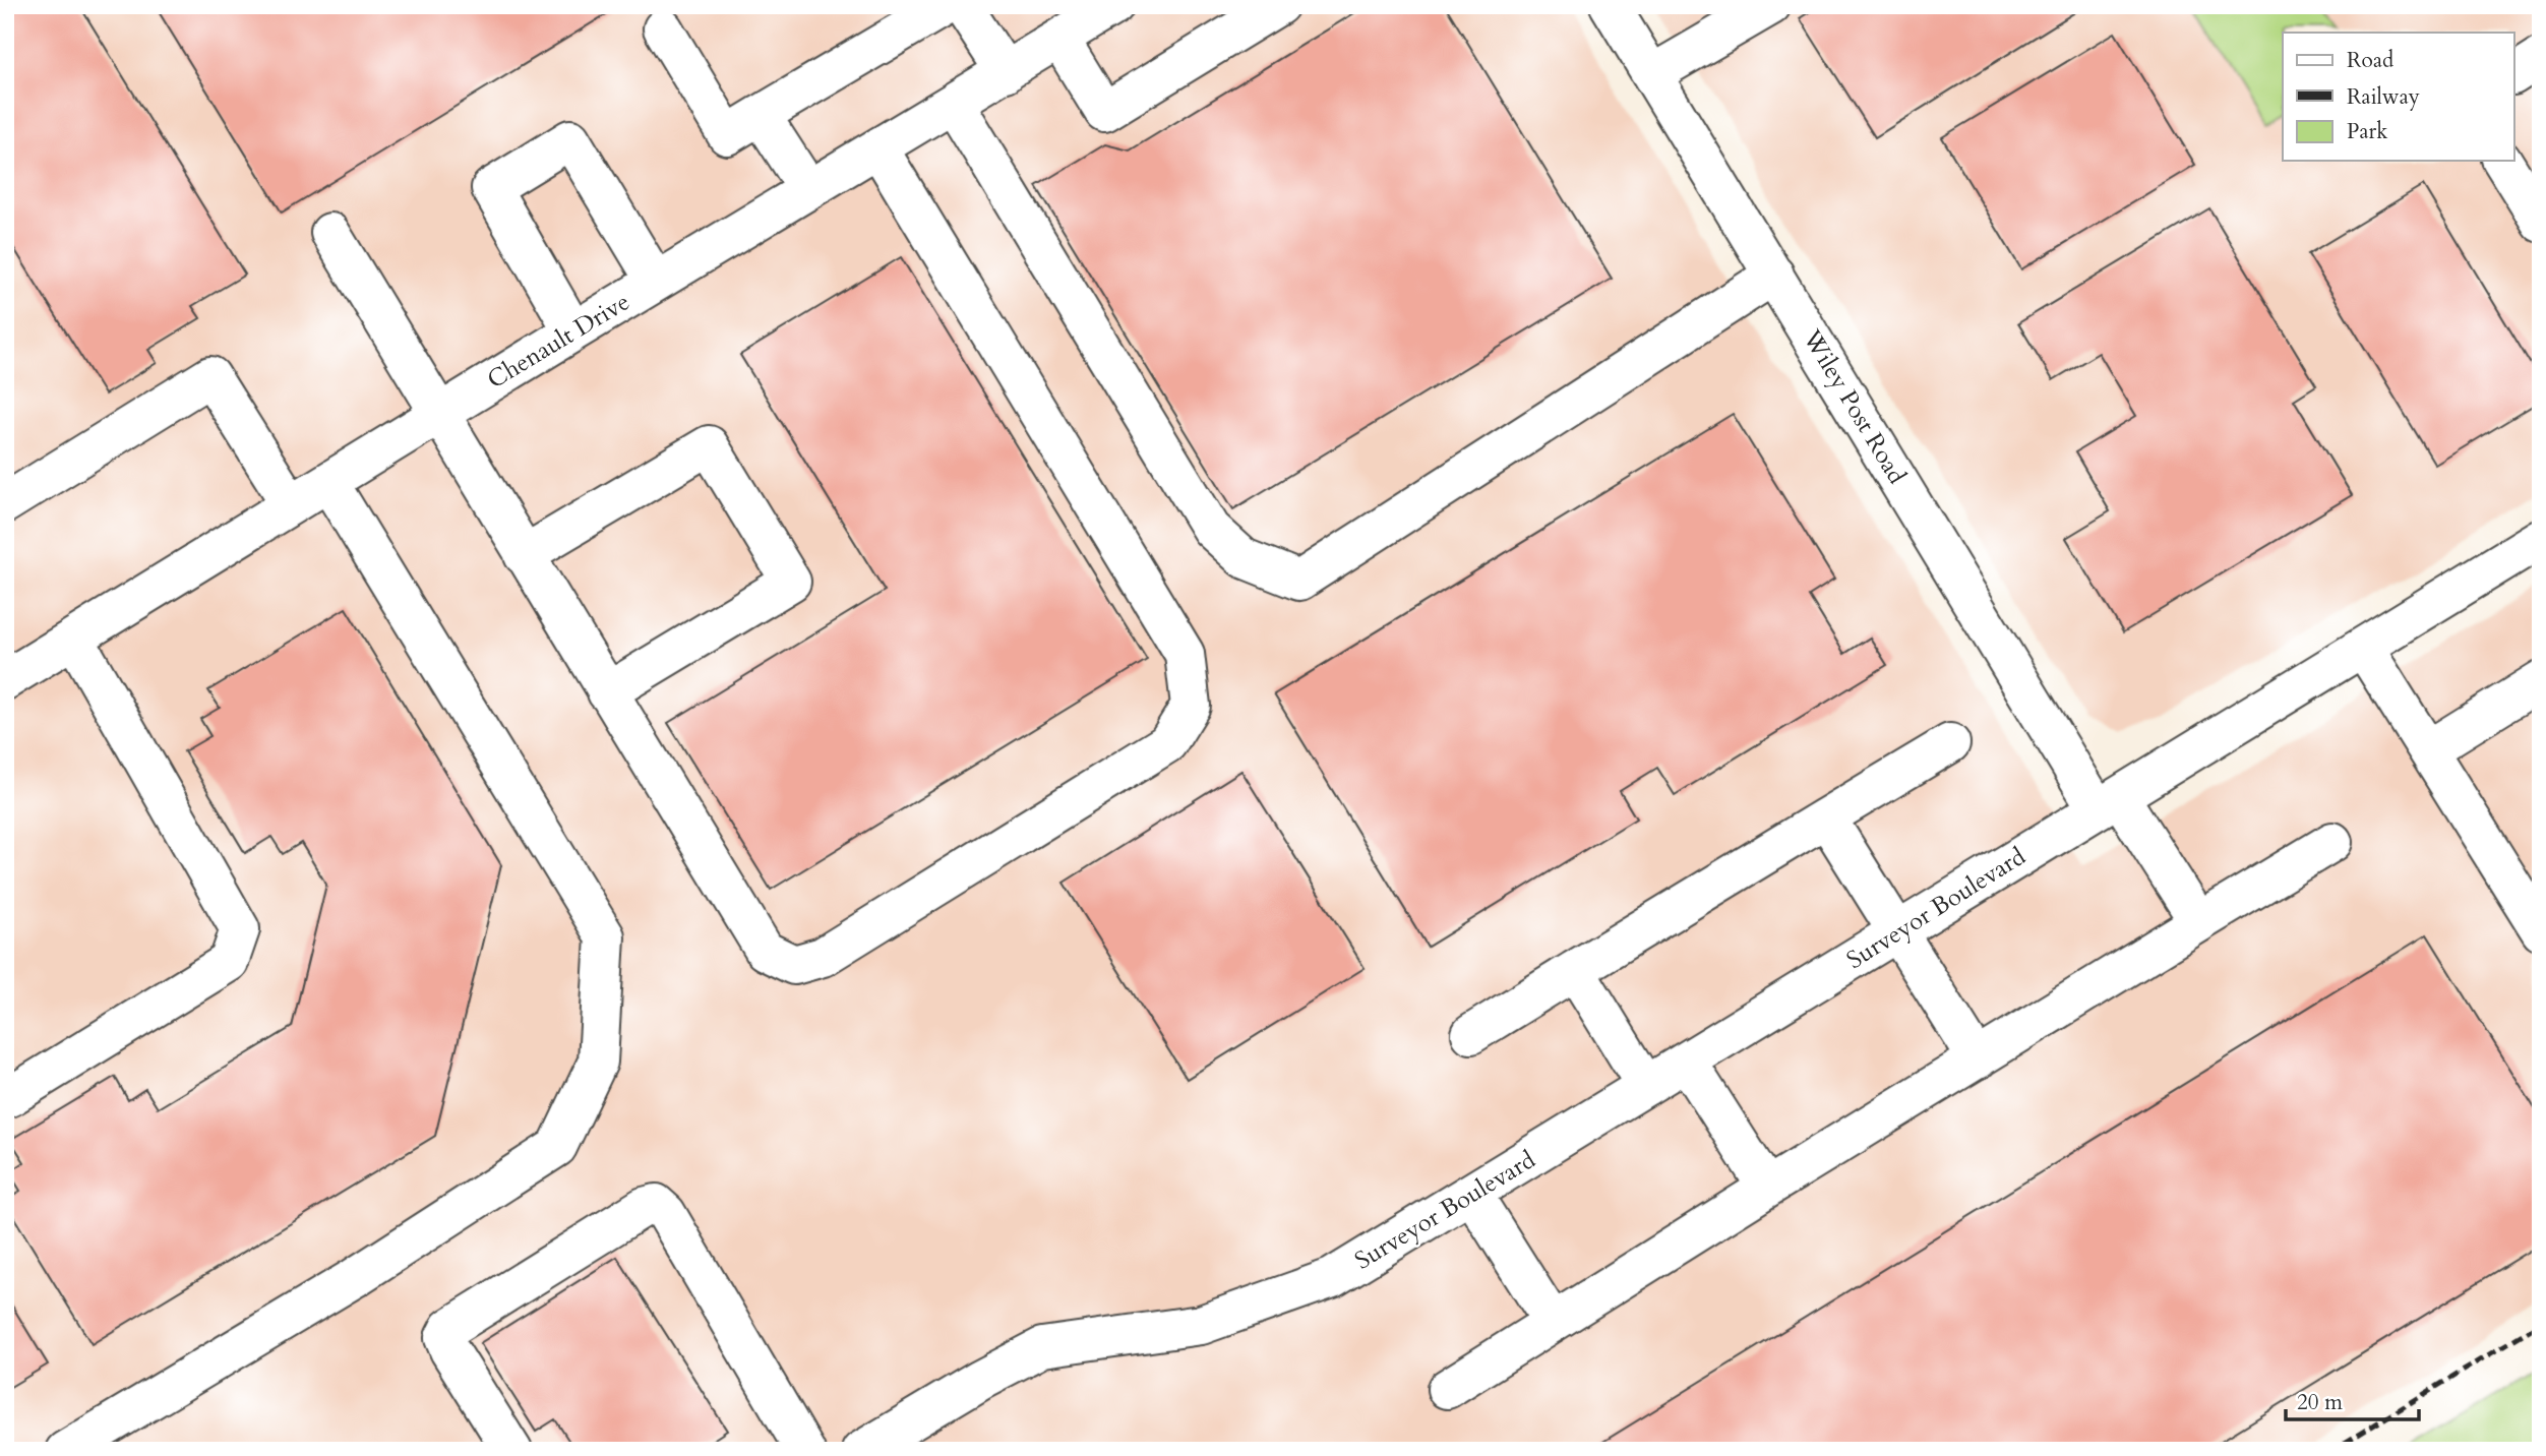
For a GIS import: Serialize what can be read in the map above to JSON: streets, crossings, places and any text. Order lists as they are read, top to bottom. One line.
{"streets":{"street":["Chenault Drive","Wiley Post Road","Surveyor Boulevard"]},"crossings":[["Wiley Post Road","Surveyor Boulevard"]],"legend":["Road","Railway","Park"],"scale_bar":"20 m"}
